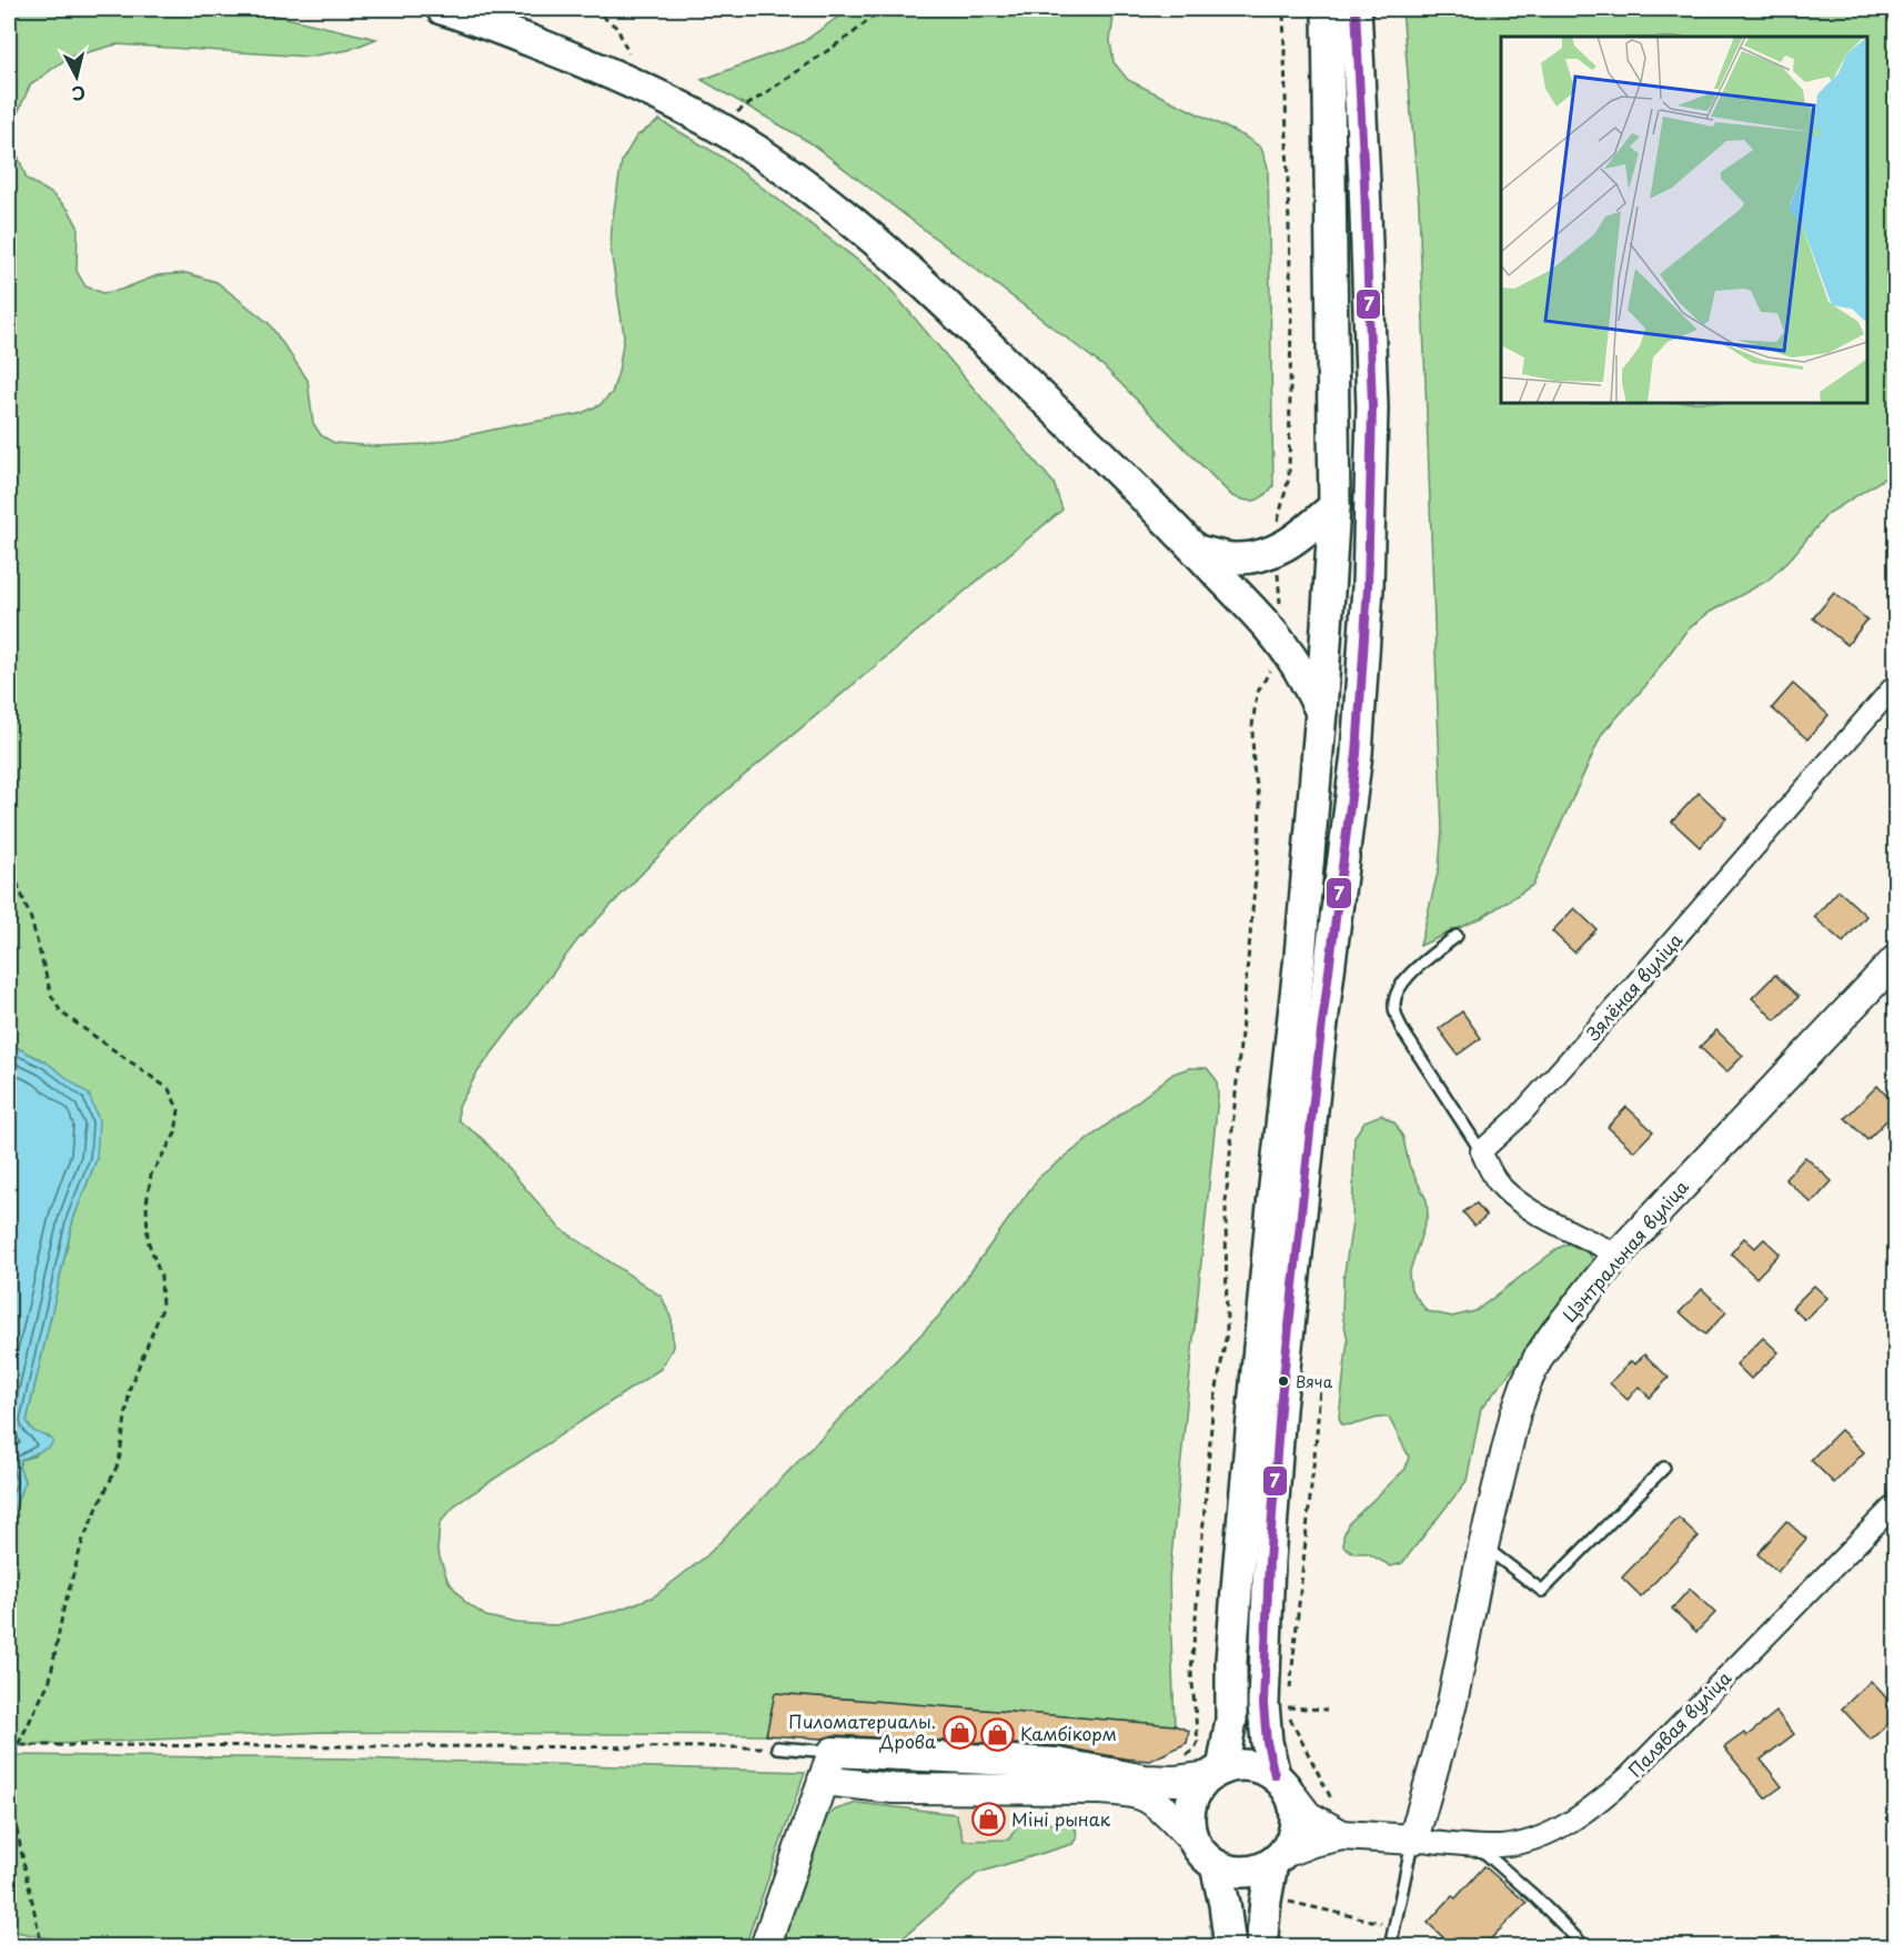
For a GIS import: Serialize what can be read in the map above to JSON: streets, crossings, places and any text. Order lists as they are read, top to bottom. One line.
{"streets":{"street":["Зялёная вуліца","Цэнтральная вуліца","Палявая вуліца"]},"crossings":[["Цэнтральная вуліца","Палявая вуліца"]],"places":{"other":["Вяча"],"shop":["Пиломатериалы. Дрова","Камбікорм","Міні рынак"]},"lines":["transit line 7"],"north":"bottom"}
